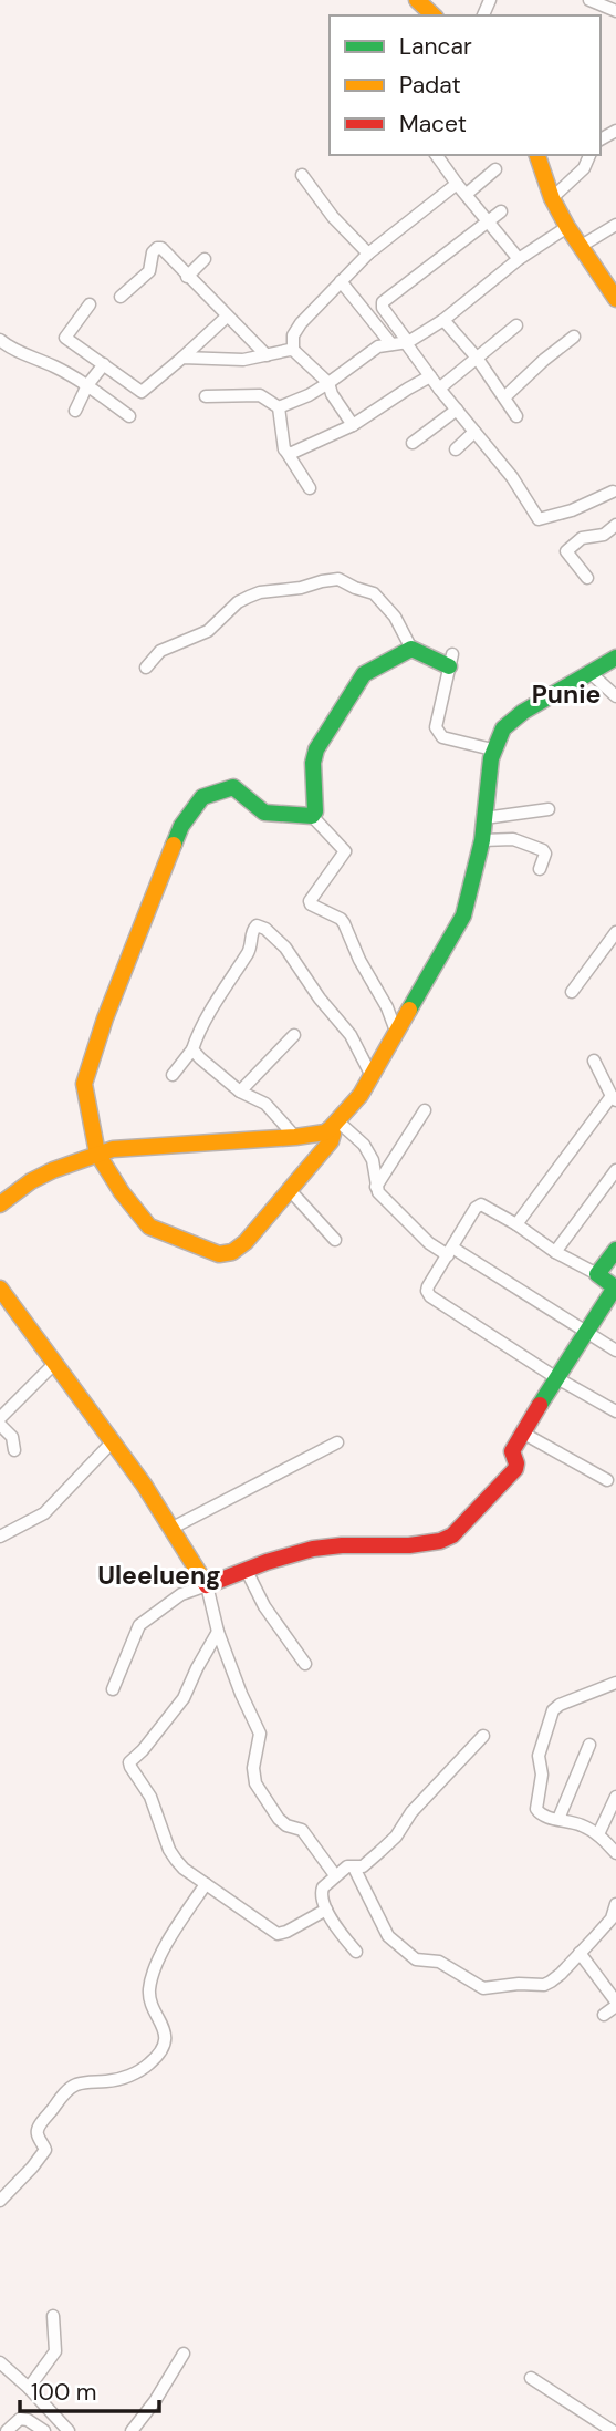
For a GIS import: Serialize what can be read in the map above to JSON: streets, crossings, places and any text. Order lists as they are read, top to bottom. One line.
{"districts":["Punie","Uleelueng"],"legend":["Lancar","Padat","Macet"],"scale_bar":"100 m"}
